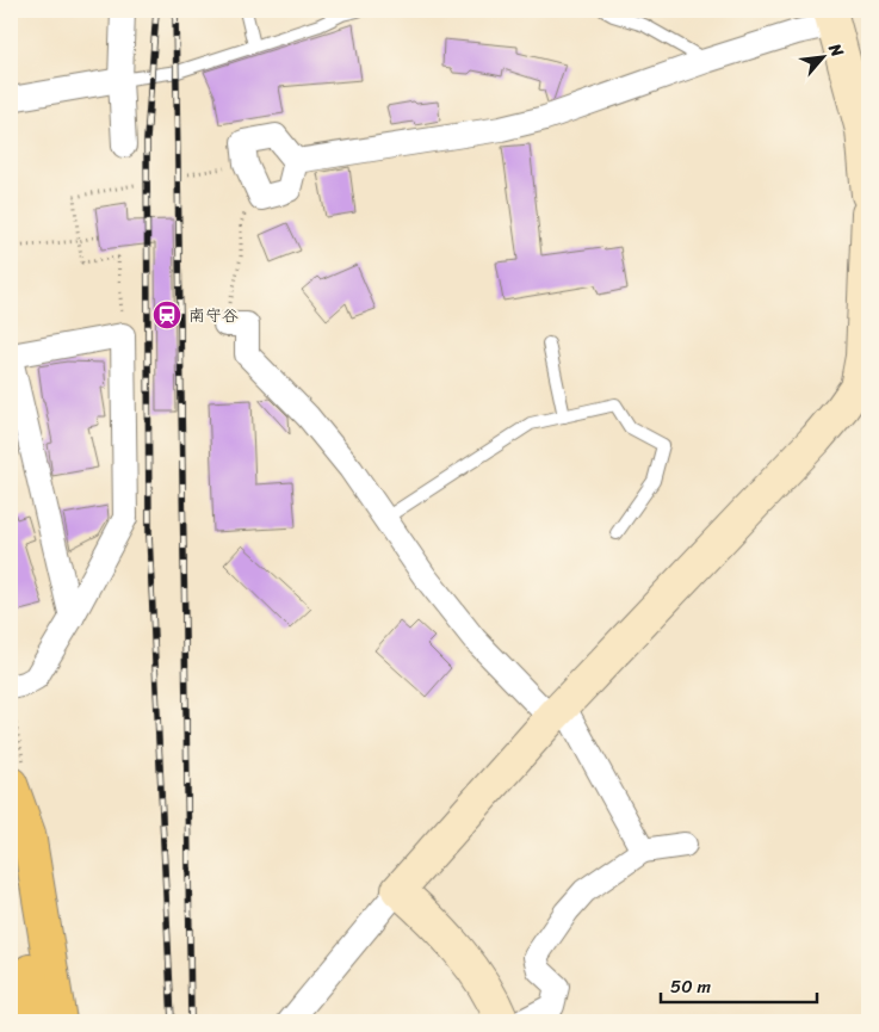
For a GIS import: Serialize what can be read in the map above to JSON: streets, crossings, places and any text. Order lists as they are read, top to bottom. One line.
{"places":{"station":["南守谷"]},"scale_bar":"50 m","north":"top right"}
